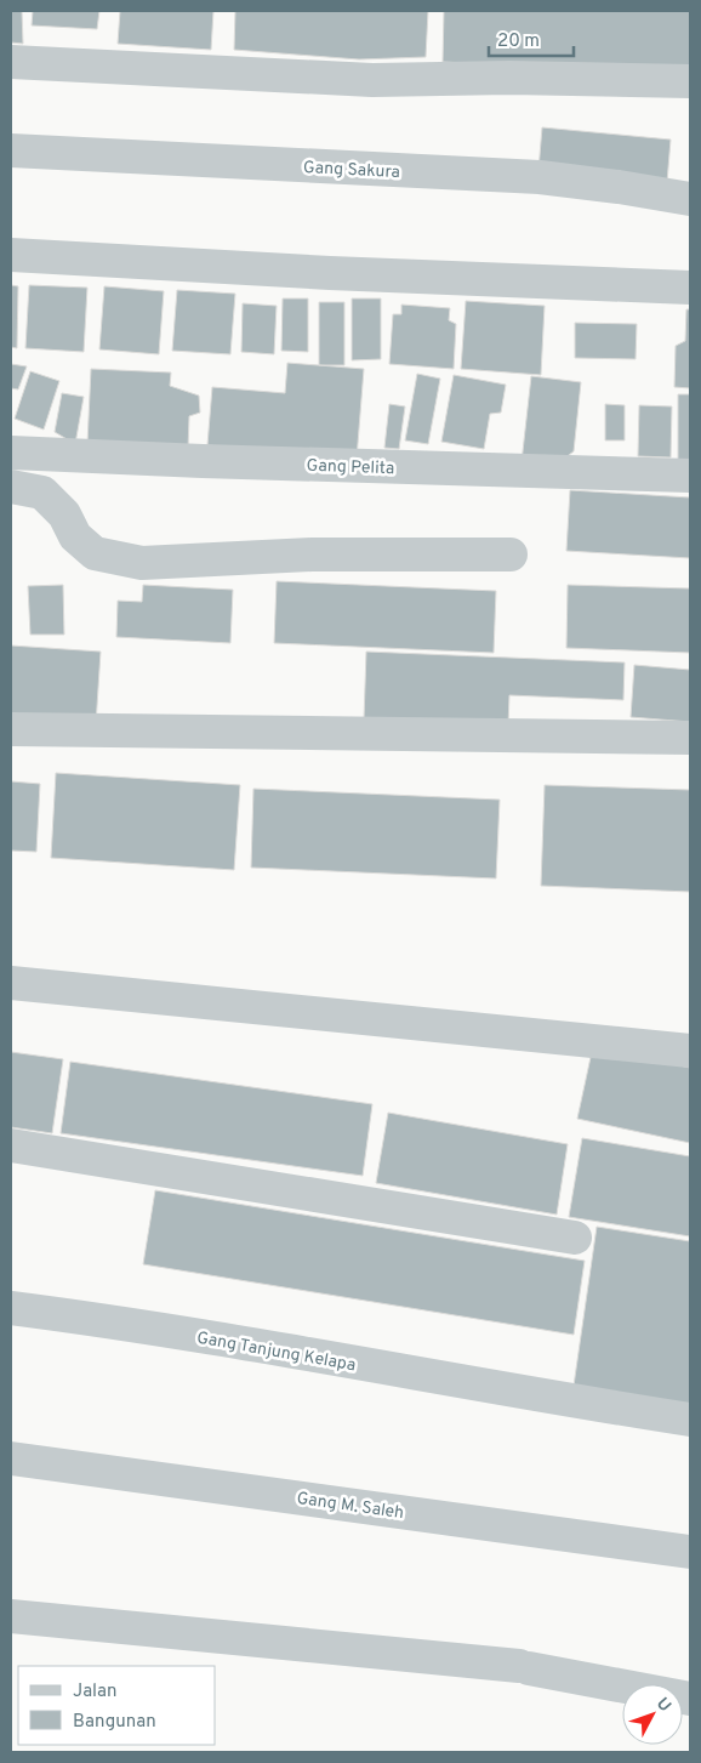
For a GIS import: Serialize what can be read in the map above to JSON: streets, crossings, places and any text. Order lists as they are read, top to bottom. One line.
{"streets":{"street":["Gang Sakura","Gang Pelita","Gang Tanjung Kelapa","Gang M. Saleh"]},"legend":["Jalan","Bangunan"],"scale_bar":"20 m","north":"top right"}
